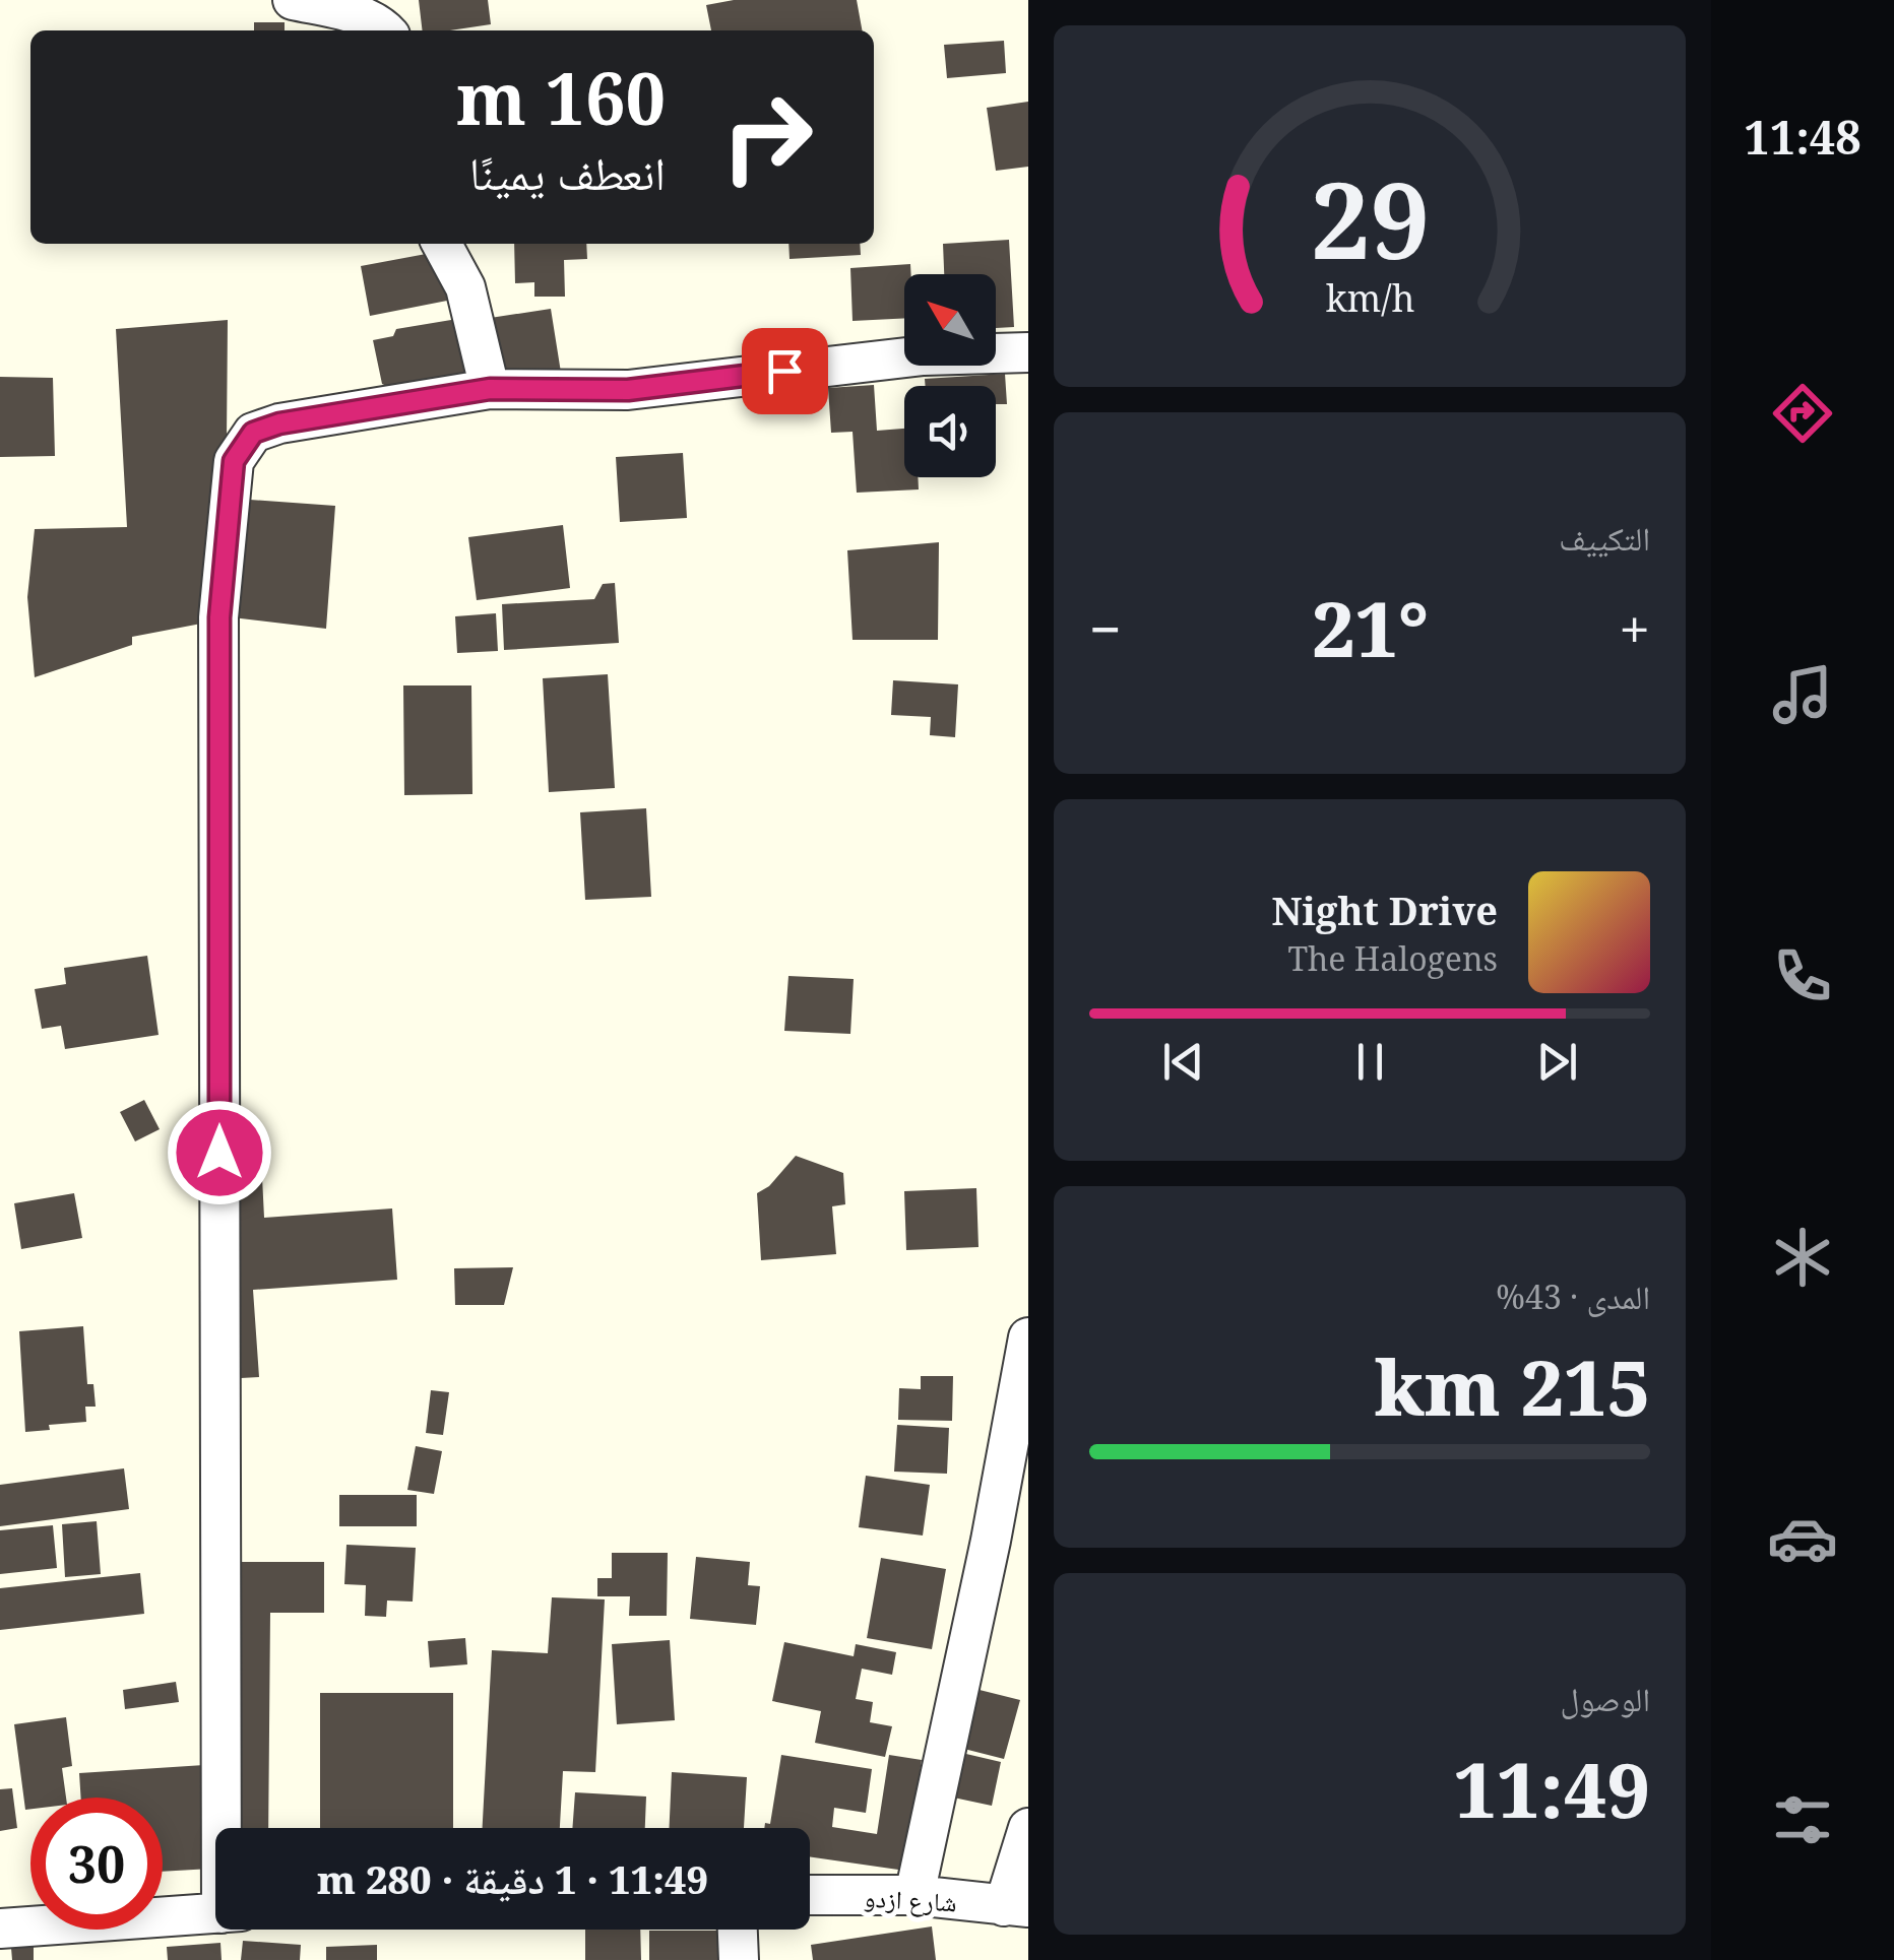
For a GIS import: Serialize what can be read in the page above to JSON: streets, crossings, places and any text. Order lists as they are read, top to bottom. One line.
{"streets":{"street":["شارع ازدو"]},"north":"top left","page":{"tabs":"11:48","turn":["160 m","انعطف يمينًا"],"tile":["التكييف",["المدى · 43%","215 km"],["الوصول","11:49"]],"heat":["−","21°","+"],"song":["Night Drive","The Halogens"],"limit":"30","trip":"11:49 · 1 دقيقة · 280 m","gauge":["29","km/h"]}}
